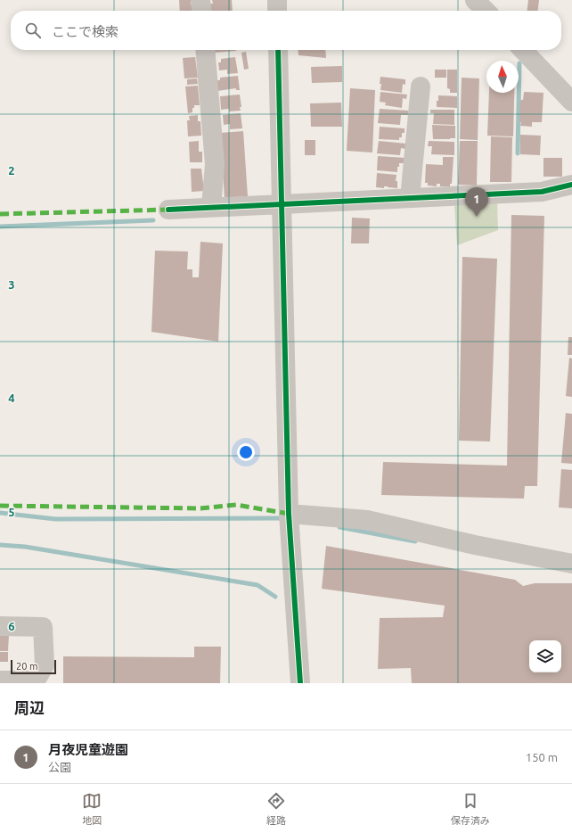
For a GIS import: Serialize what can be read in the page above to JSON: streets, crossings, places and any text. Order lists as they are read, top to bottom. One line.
{"scale_bar":"20 m","north":"top","page":{"search":"ここで検索","pins":"1","scale":"20 m","heading":"周辺","list":[{"mark":"1","name":"月夜児童遊園","note":"公園","value":"150 m"}],"nav":["地図","経路","保存済み"]},"grid":{"rows":["2","3","4","5","6"]}}
